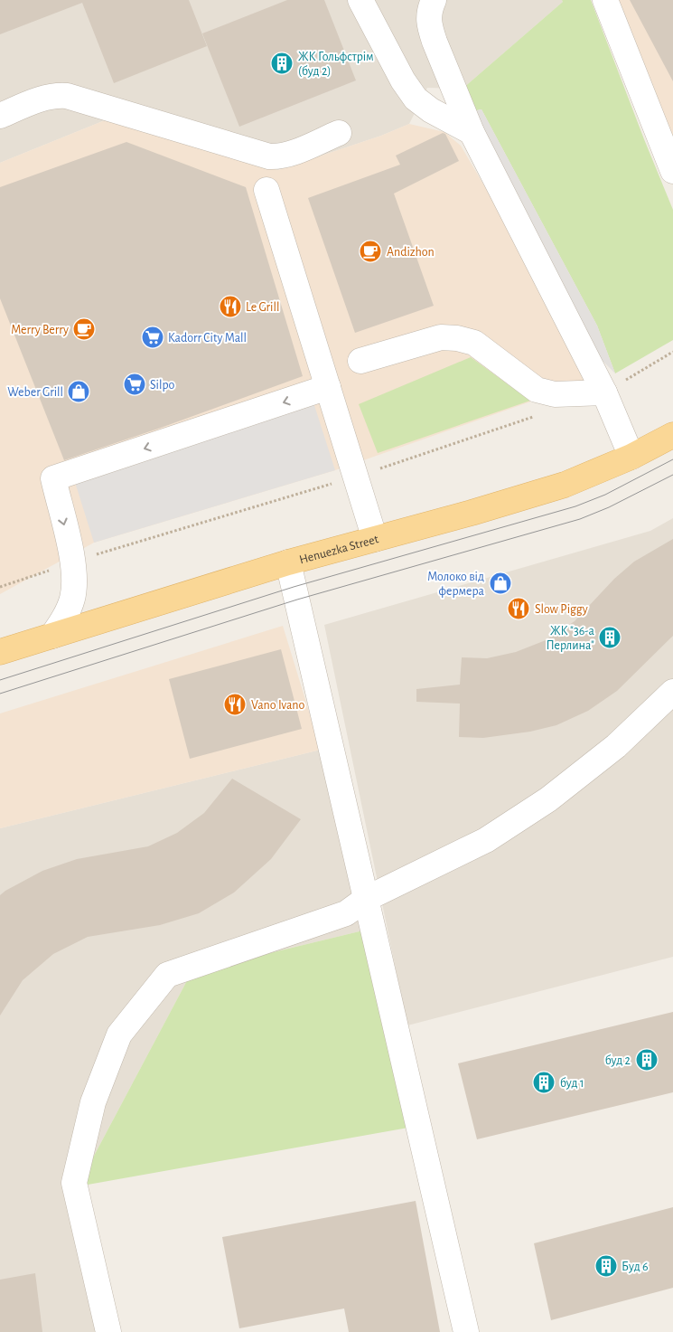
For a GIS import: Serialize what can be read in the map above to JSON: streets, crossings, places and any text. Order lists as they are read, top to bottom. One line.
{"streets":{"main road":["Henuezka Street"]},"places":{"building":["ЖК Гольфстрім (буд 2)","ЖК \"36-а Перлина\"","буд 2","буд 1","Буд 6"],"cafe":["Andizhon","Merry Berry"],"restaurant":["Le Grill","Slow Piggy","Vano Ivano"],"supermarket":["Kadorr City Mall","Silpo"],"shop":["Weber Grill","Молоко від фермера"]}}
